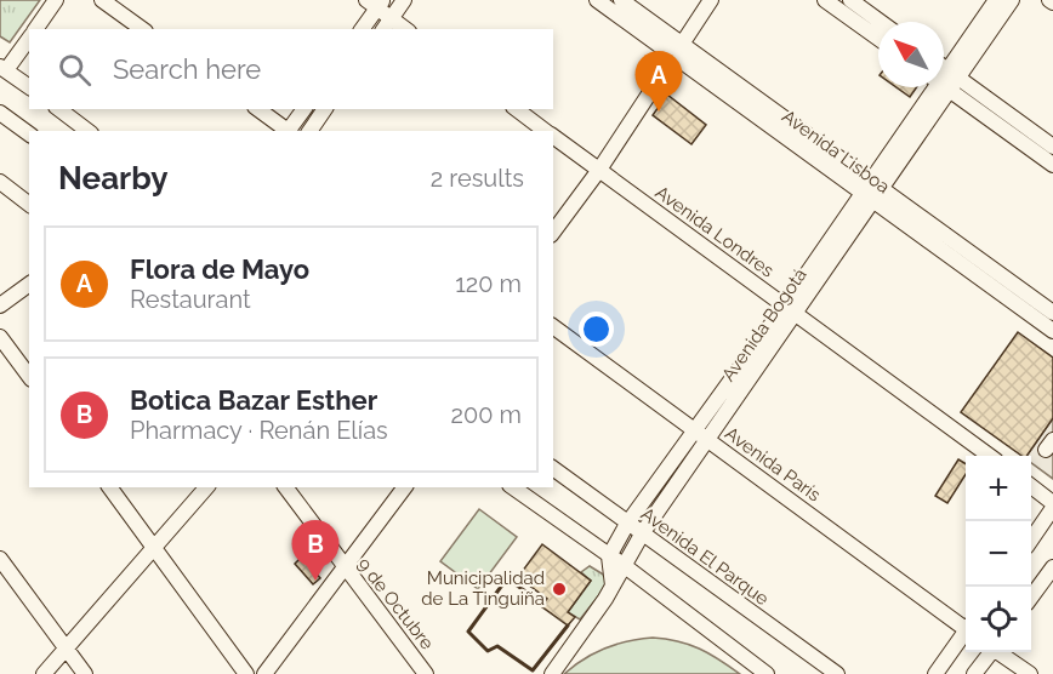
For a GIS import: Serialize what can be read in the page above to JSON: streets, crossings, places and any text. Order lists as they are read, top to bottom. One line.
{"streets":{"street":["Avenida Lisboa","Avenida Londres","Avenida Bogotá","Avenida París","Avenida El Parque","9 de Octubre"]},"crossings":[["Avenida Lisboa","Avenida Bogotá"],["Avenida Londres","Avenida Bogotá"],["Avenida Bogotá","Avenida París"],["Avenida Bogotá","Avenida El Parque"]],"places":["Municipalidad de La Tinguiña"],"north":"top left","page":{"search":"Search here","pins":["A","B"],"heading":["Nearby","2 results"],"list":[{"mark":"A","name":"Flora de Mayo","note":"Restaurant","value":"120 m"},{"mark":"B","name":"Botica Bazar Esther","note":"Pharmacy · Renán Elías","value":"200 m"}],"map_buttons":["+","−"]}}
